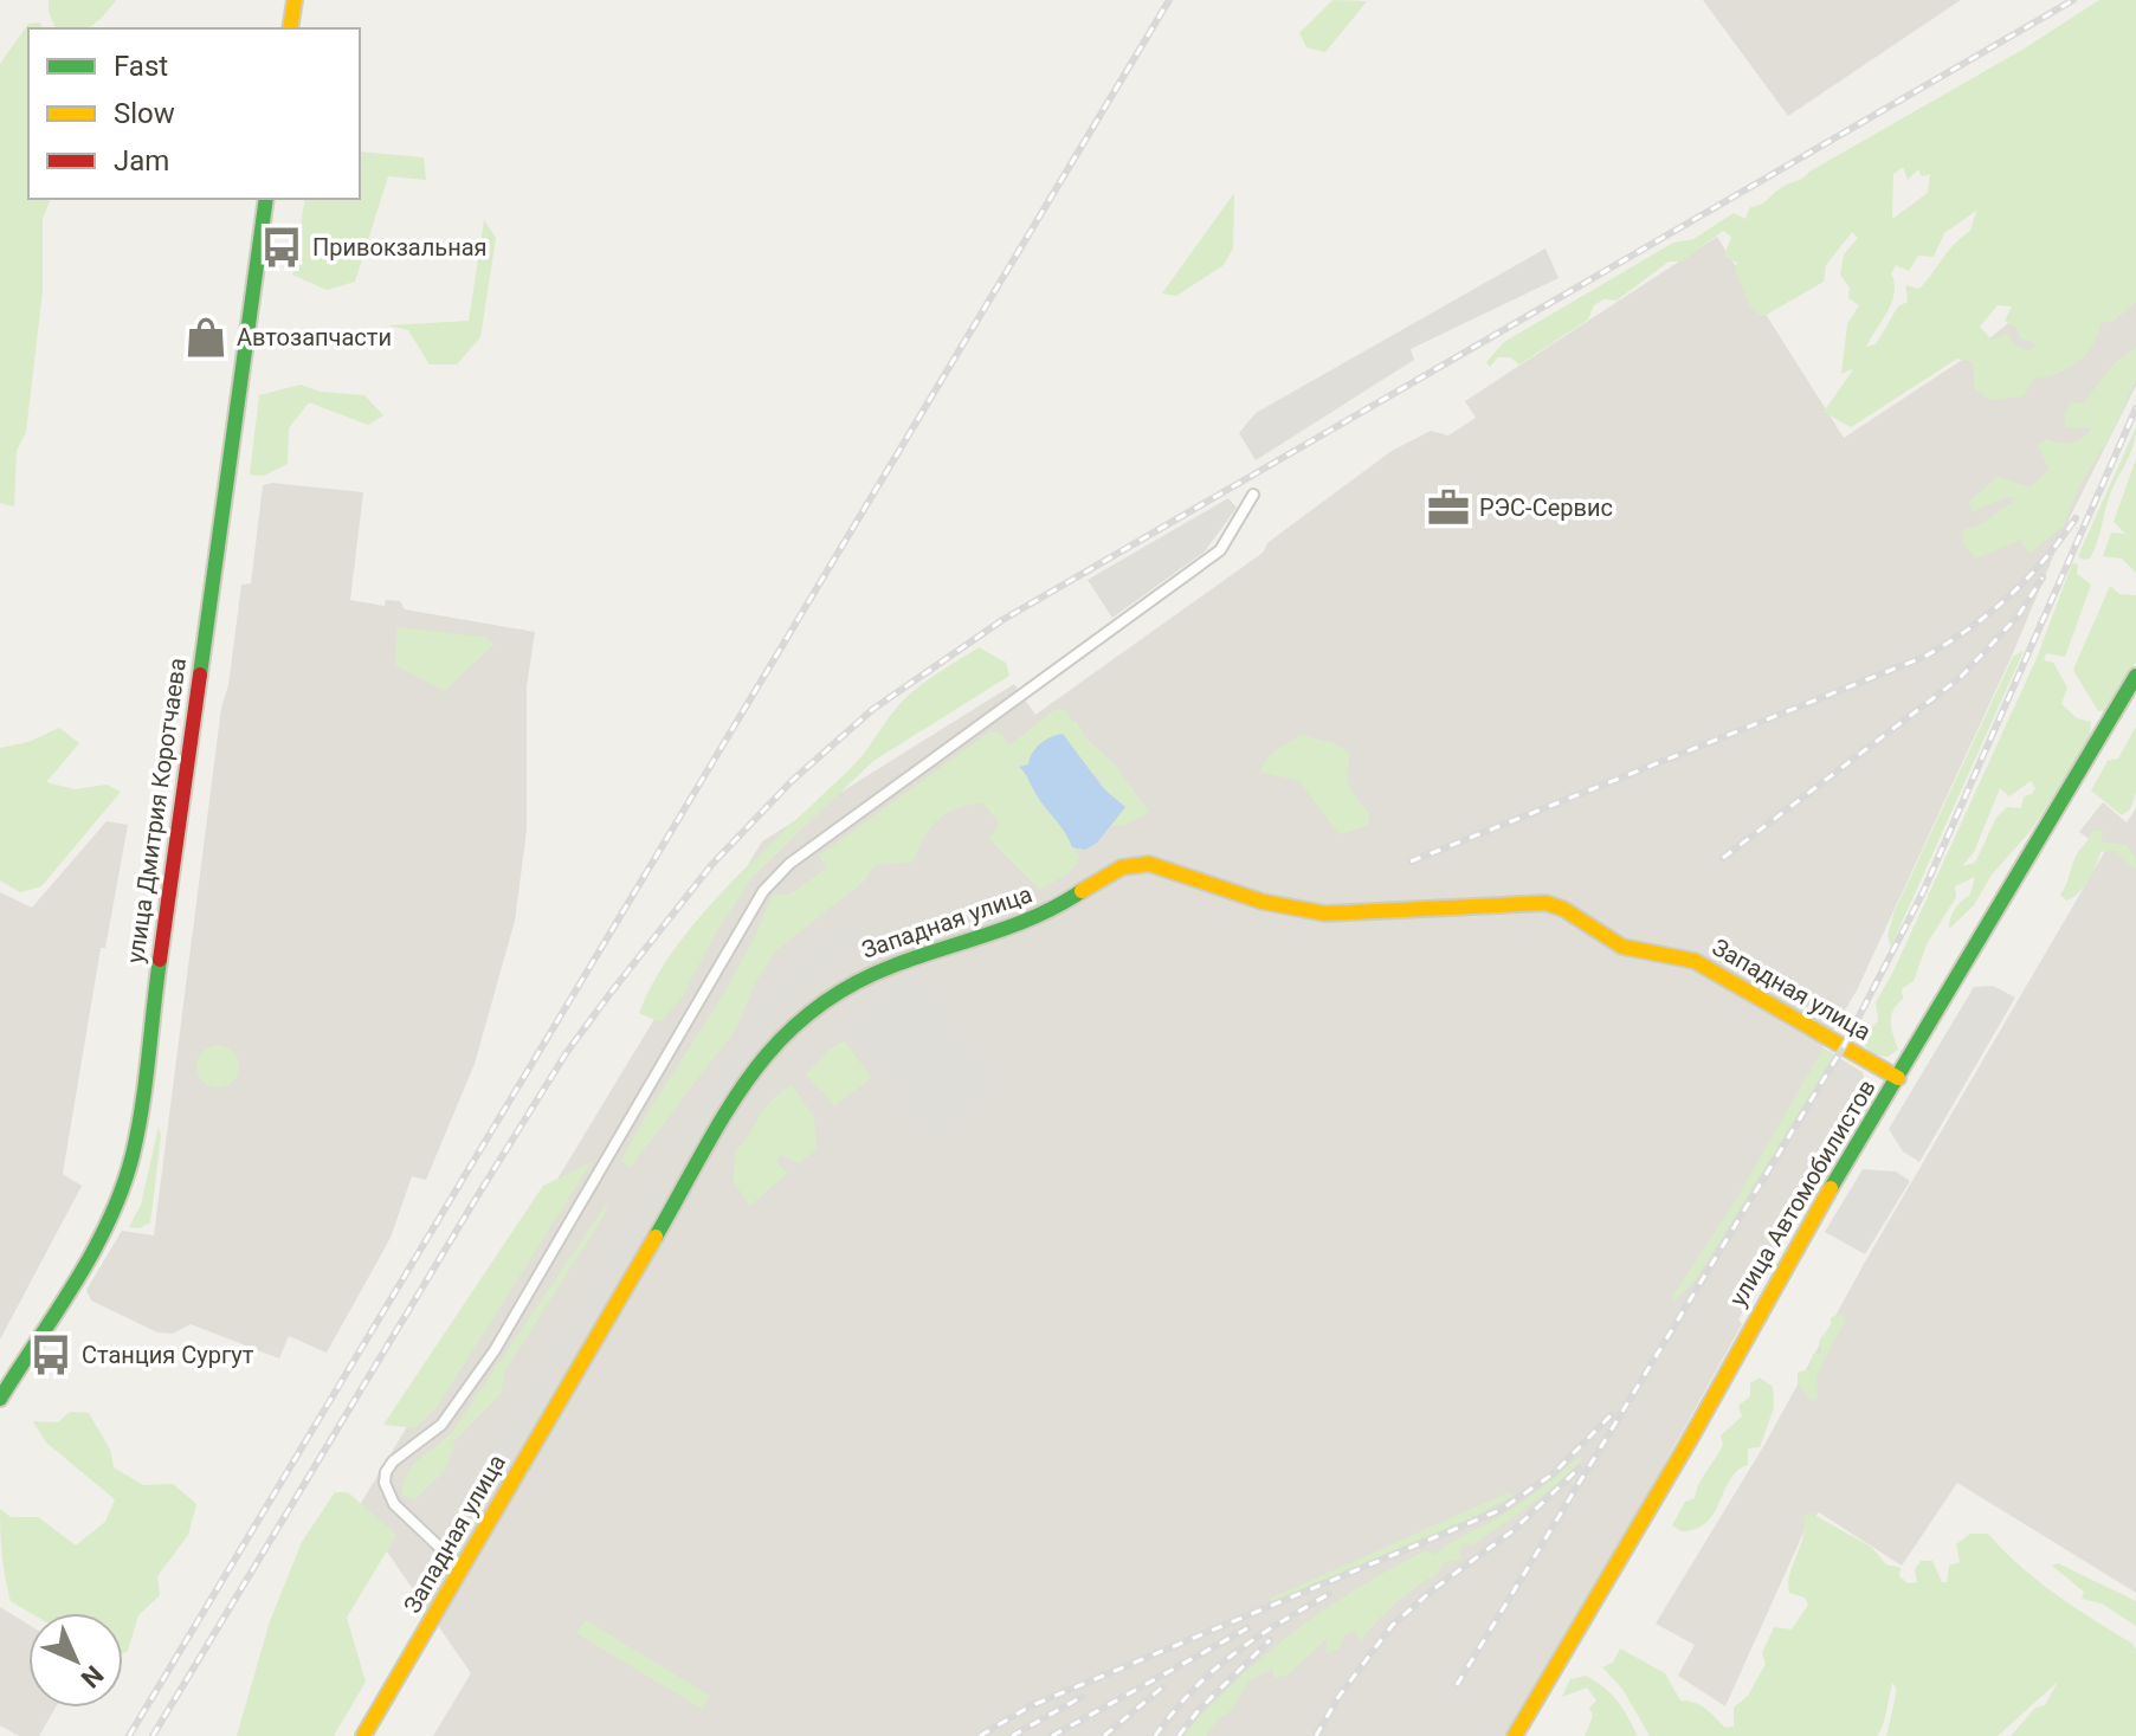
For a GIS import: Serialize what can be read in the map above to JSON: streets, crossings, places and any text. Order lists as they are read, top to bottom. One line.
{"streets":{"street":["улица Дмитрия Коротчаева","Западная улица","улица Автомобилистов"]},"crossings":[["Западная улица","улица Автомобилистов"]],"places":{"bus stop":["Привокзальная","Станция Сургут"],"shop":["Автозапчасти"],"office":["РЭС-Сервис"]},"legend":["Fast","Slow","Jam"],"north":"bottom right"}
